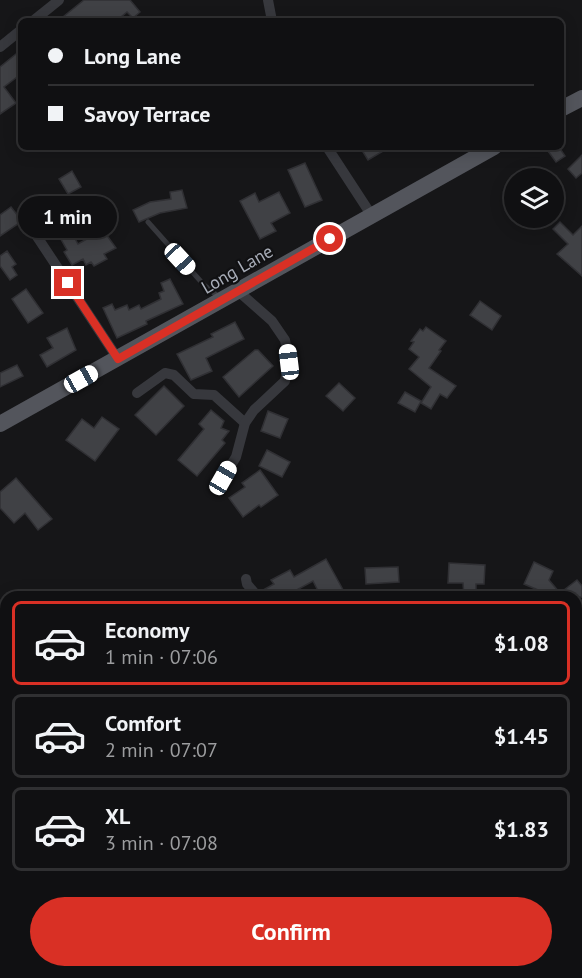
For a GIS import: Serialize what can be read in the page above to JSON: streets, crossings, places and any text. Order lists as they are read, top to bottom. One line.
{"streets":{"main road":["Long Lane"]},"page":{"banner":["Long Lane","Savoy Terrace"],"bubble":"1 min","list":[{"name":"Economy","note":"1 min · 07:06","value":"$1.08"},{"name":"Comfort","note":"2 min · 07:07","value":"$1.45"},{"name":"XL","note":"3 min · 07:08","value":"$1.83"}],"buttons":"Confirm"}}
